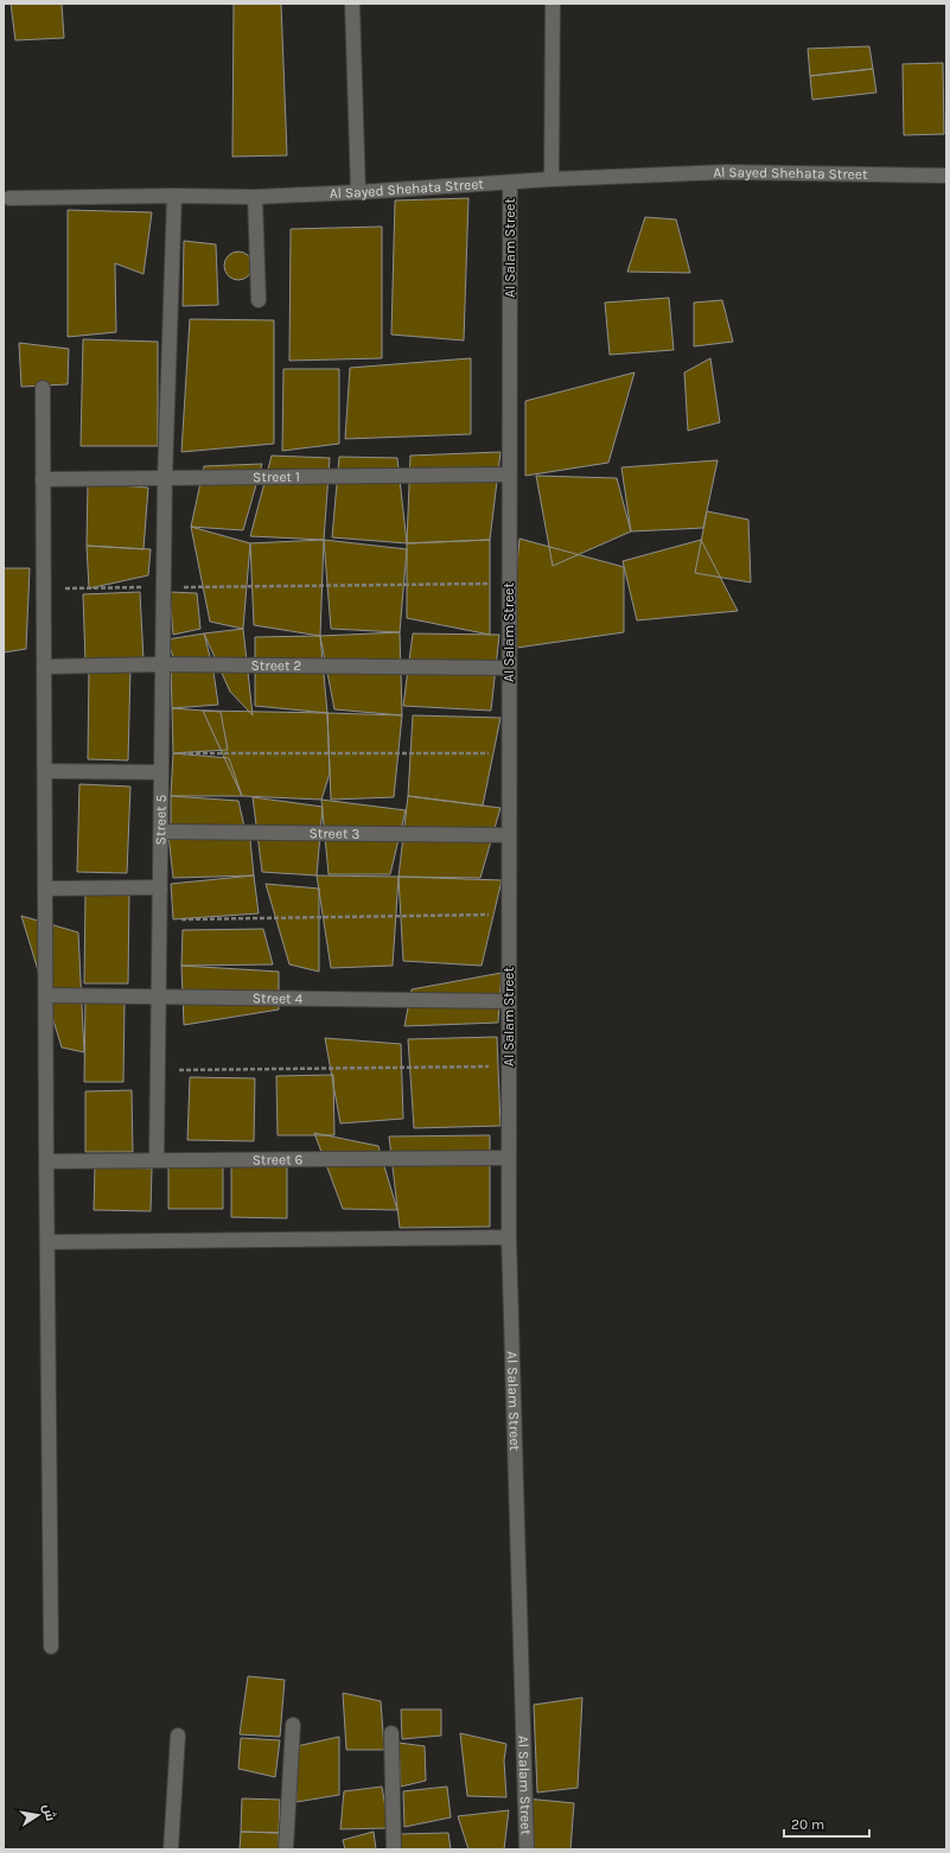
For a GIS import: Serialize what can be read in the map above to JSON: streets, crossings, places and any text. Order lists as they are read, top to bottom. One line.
{"streets":{"street":["Al Sayed Shehata Street","Al Salam Street","Street 1","Street 2","Street 5","Street 3","Street 4","Street 6"]},"crossings":[["Al Sayed Shehata Street","Al Salam Street"],["Al Sayed Shehata Street","Street 5"],["Al Salam Street","Street 1"],["Al Salam Street","Street 2"],["Al Salam Street","Street 3"],["Al Salam Street","Street 4"],["Al Salam Street","Street 6"],["Street 1","Street 5"],["Street 2","Street 5"],["Street 5","Street 3"],["Street 5","Street 4"],["Street 5","Street 6"]],"scale_bar":"20 m","north":"right"}
